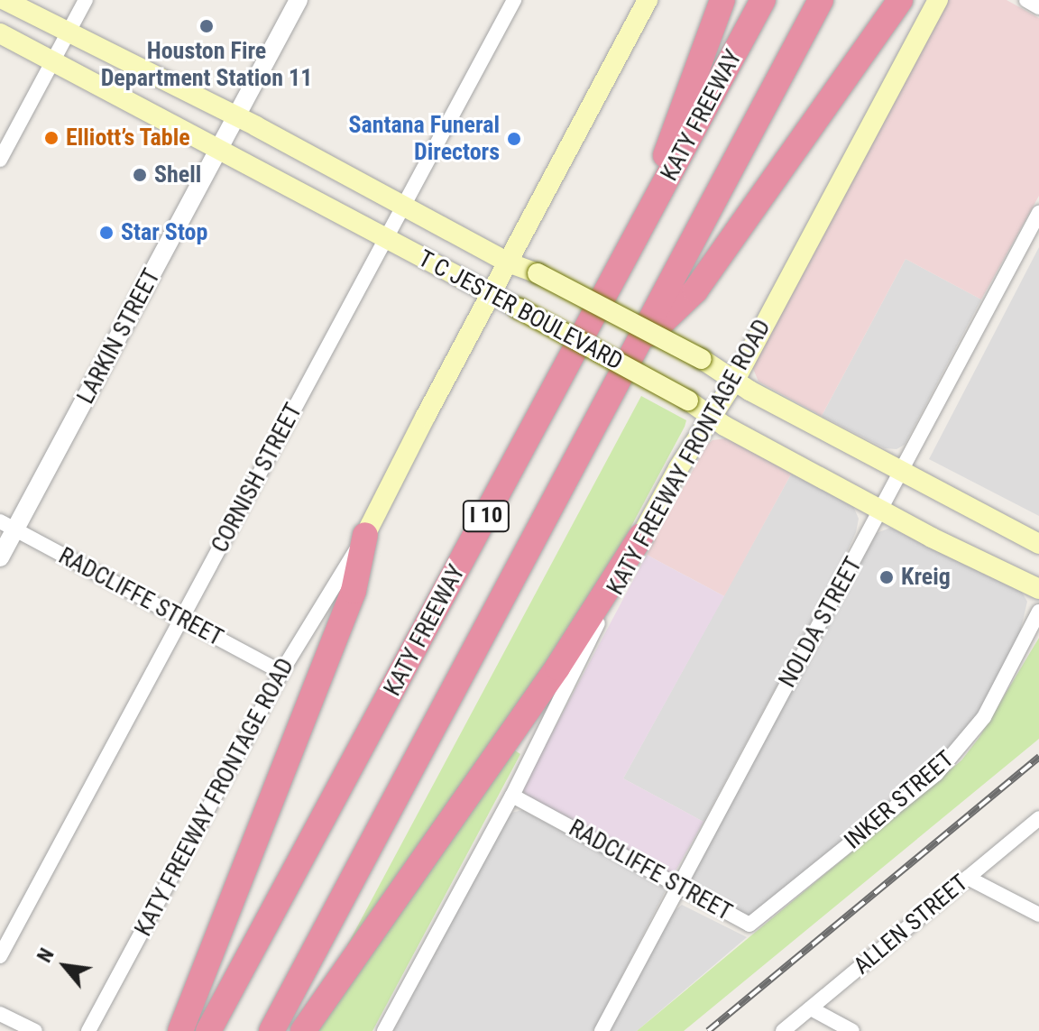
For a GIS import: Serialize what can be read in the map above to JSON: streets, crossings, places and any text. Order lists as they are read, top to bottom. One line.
{"streets":{"highway":["KATY FREEWAY","I 10"],"main road":["T C JESTER BOULEVARD","KATY FREEWAY FRONTAGE ROAD"],"street":["LARKIN STREET","CORNISH STREET","RADCLIFFE STREET","NOLDA STREET","INKER STREET","ALLEN STREET"]},"crossings":[["T C JESTER BOULEVARD","LARKIN STREET"],["T C JESTER BOULEVARD","KATY FREEWAY FRONTAGE ROAD"],["T C JESTER BOULEVARD","CORNISH STREET"],["T C JESTER BOULEVARD","NOLDA STREET"],["LARKIN STREET","RADCLIFFE STREET"],["KATY FREEWAY FRONTAGE ROAD","RADCLIFFE STREET"],["CORNISH STREET","RADCLIFFE STREET"],["RADCLIFFE STREET","NOLDA STREET"],["RADCLIFFE STREET","INKER STREET"]],"places":["Houston Fire Department Station 11","Elliott’s Table","Santana Funeral Directors","Shell","Star Stop","Kreig"],"north":"top left"}
